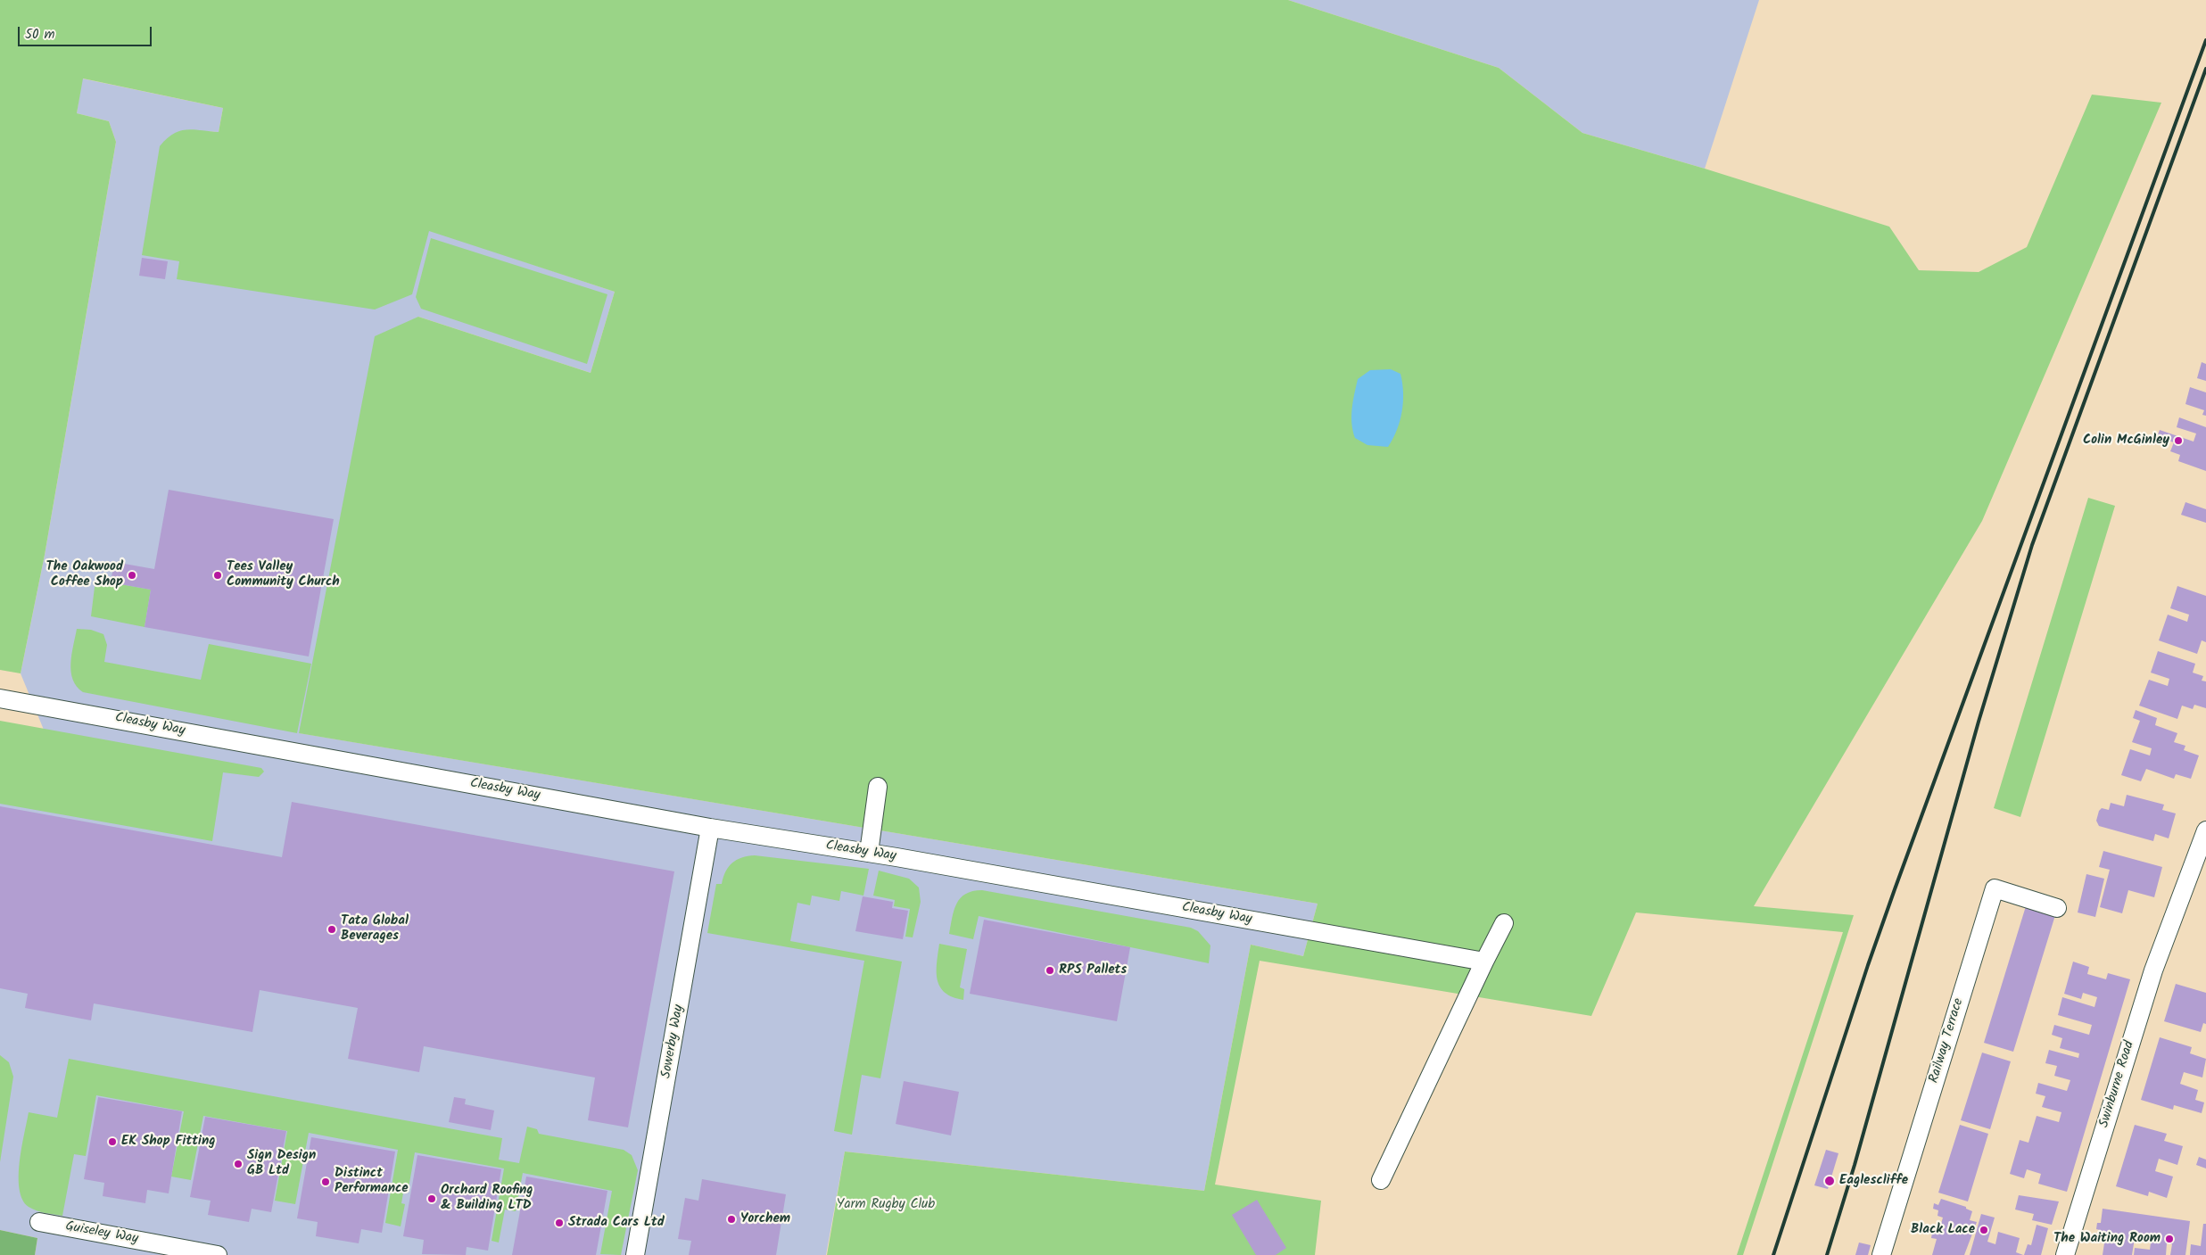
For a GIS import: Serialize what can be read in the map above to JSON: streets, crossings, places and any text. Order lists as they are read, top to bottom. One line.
{"streets":{"street":["Cleasby Way","Railway Terrace","Sowerby Way","Swinburne Road","Guiseley Way"]},"crossings":[["Cleasby Way","Sowerby Way"]],"parks":["Yarm Rugby Club"],"places":["Colin McGinley","The Oakwood Coffee Shop","Tees Valley Community Church","Tata Global Beverages","RPS Pallets","EK Shop Fitting","Sign Design GB Ltd","Eaglescliffe","Distinct Performance","Orchard Roofing & Building LTD","Yorchem","Strada Cars Ltd","Black Lace","The Waiting Room"],"scale_bar":"50 m"}
